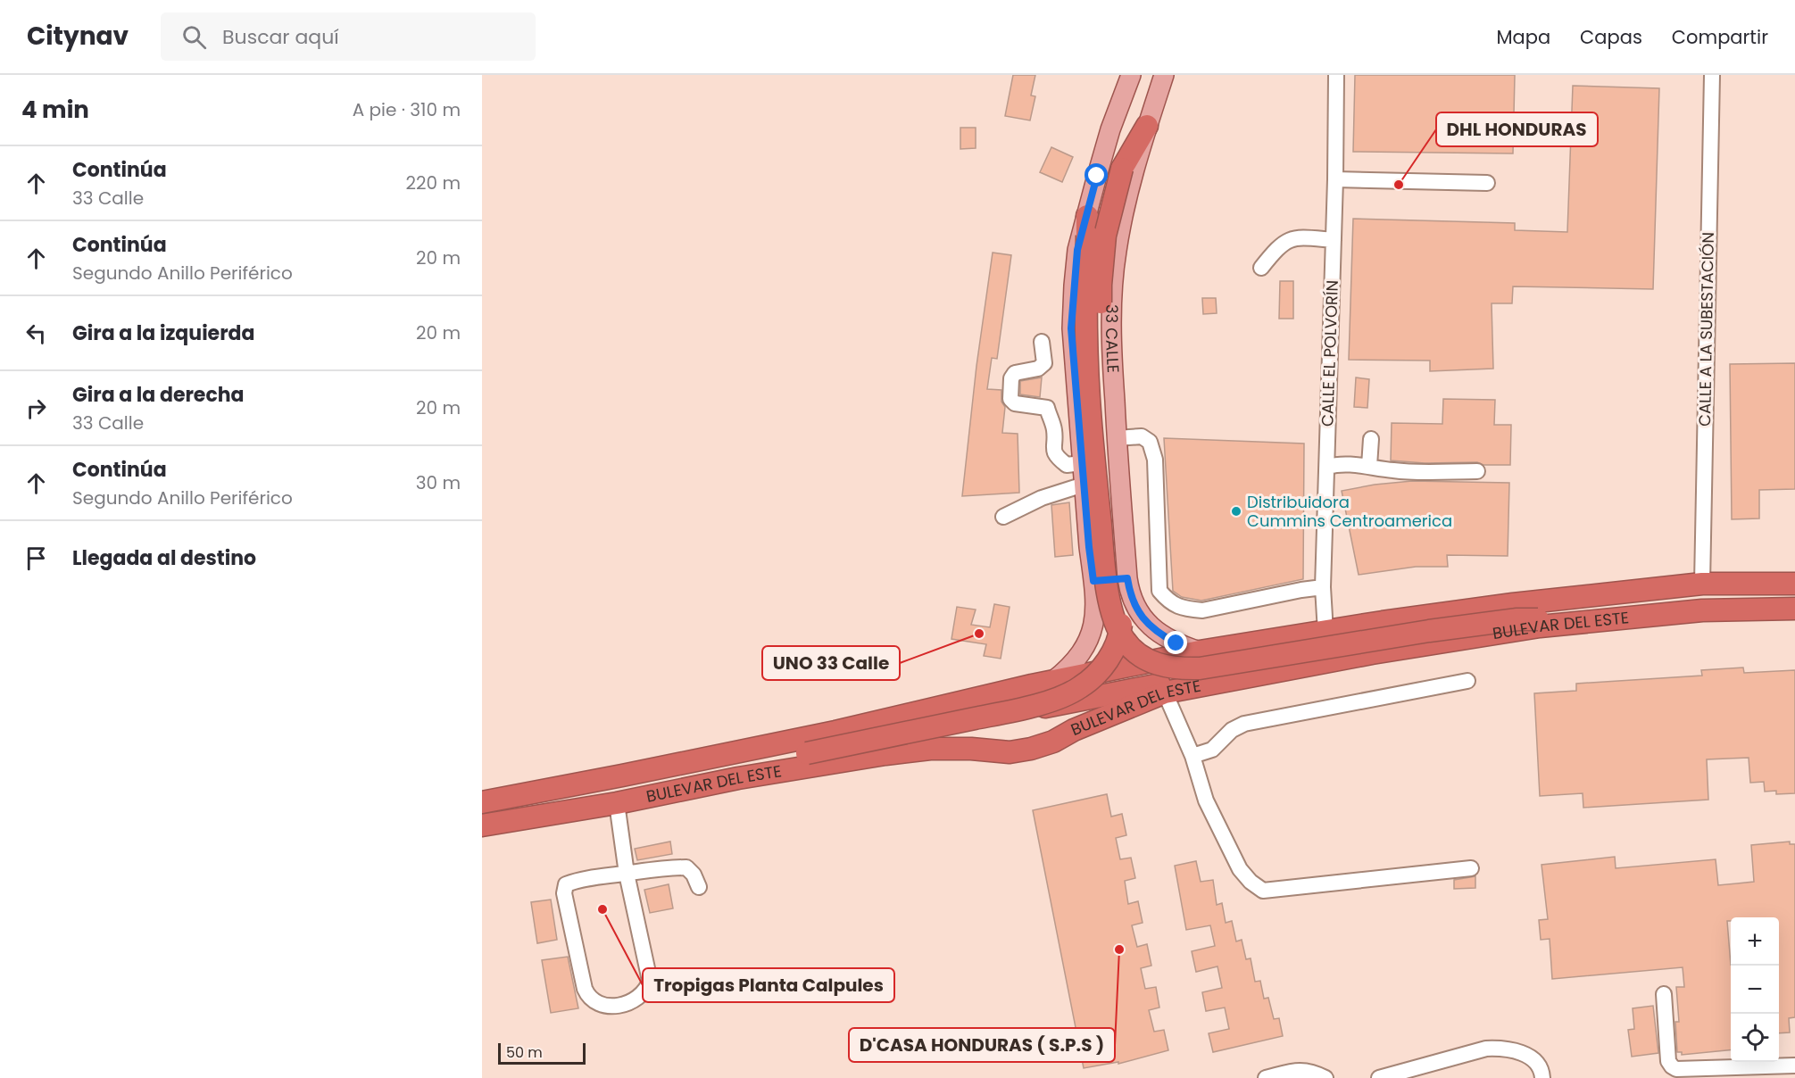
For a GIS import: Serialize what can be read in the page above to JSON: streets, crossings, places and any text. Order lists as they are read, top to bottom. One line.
{"streets":{"highway":["BULEVAR DEL ESTE"],"main road":["33 CALLE"],"street":["CALLE A LA SUBESTACIÓN","CALLE EL POLVORÍN"]},"crossings":[["CALLE A LA SUBESTACIÓN","BULEVAR DEL ESTE"],["33 CALLE","BULEVAR DEL ESTE"],["CALLE EL POLVORÍN","BULEVAR DEL ESTE"]],"places":["DHL HONDURAS","Distribuidora Cummins Centroamerica","UNO 33 Calle","Tropigas Planta Calpules","D'CASA HONDURAS ( S.P.S )"],"scale_bar":"50 m","page":{"header":"Citynav","search":"Buscar aquí","nav":["Mapa","Capas","Compartir"],"heading":["4 min","A pie · 310 m"],"list":[["Continúa","33 Calle","220 m"],["Continúa","Segundo Anillo Periférico","20 m"],["Gira a la izquierda","20 m"],["Gira a la derecha","33 Calle","20 m"],["Continúa","Segundo Anillo Periférico","30 m"],"Llegada al destino"],"map_buttons":["+","−"],"scale":"50 m"}}
